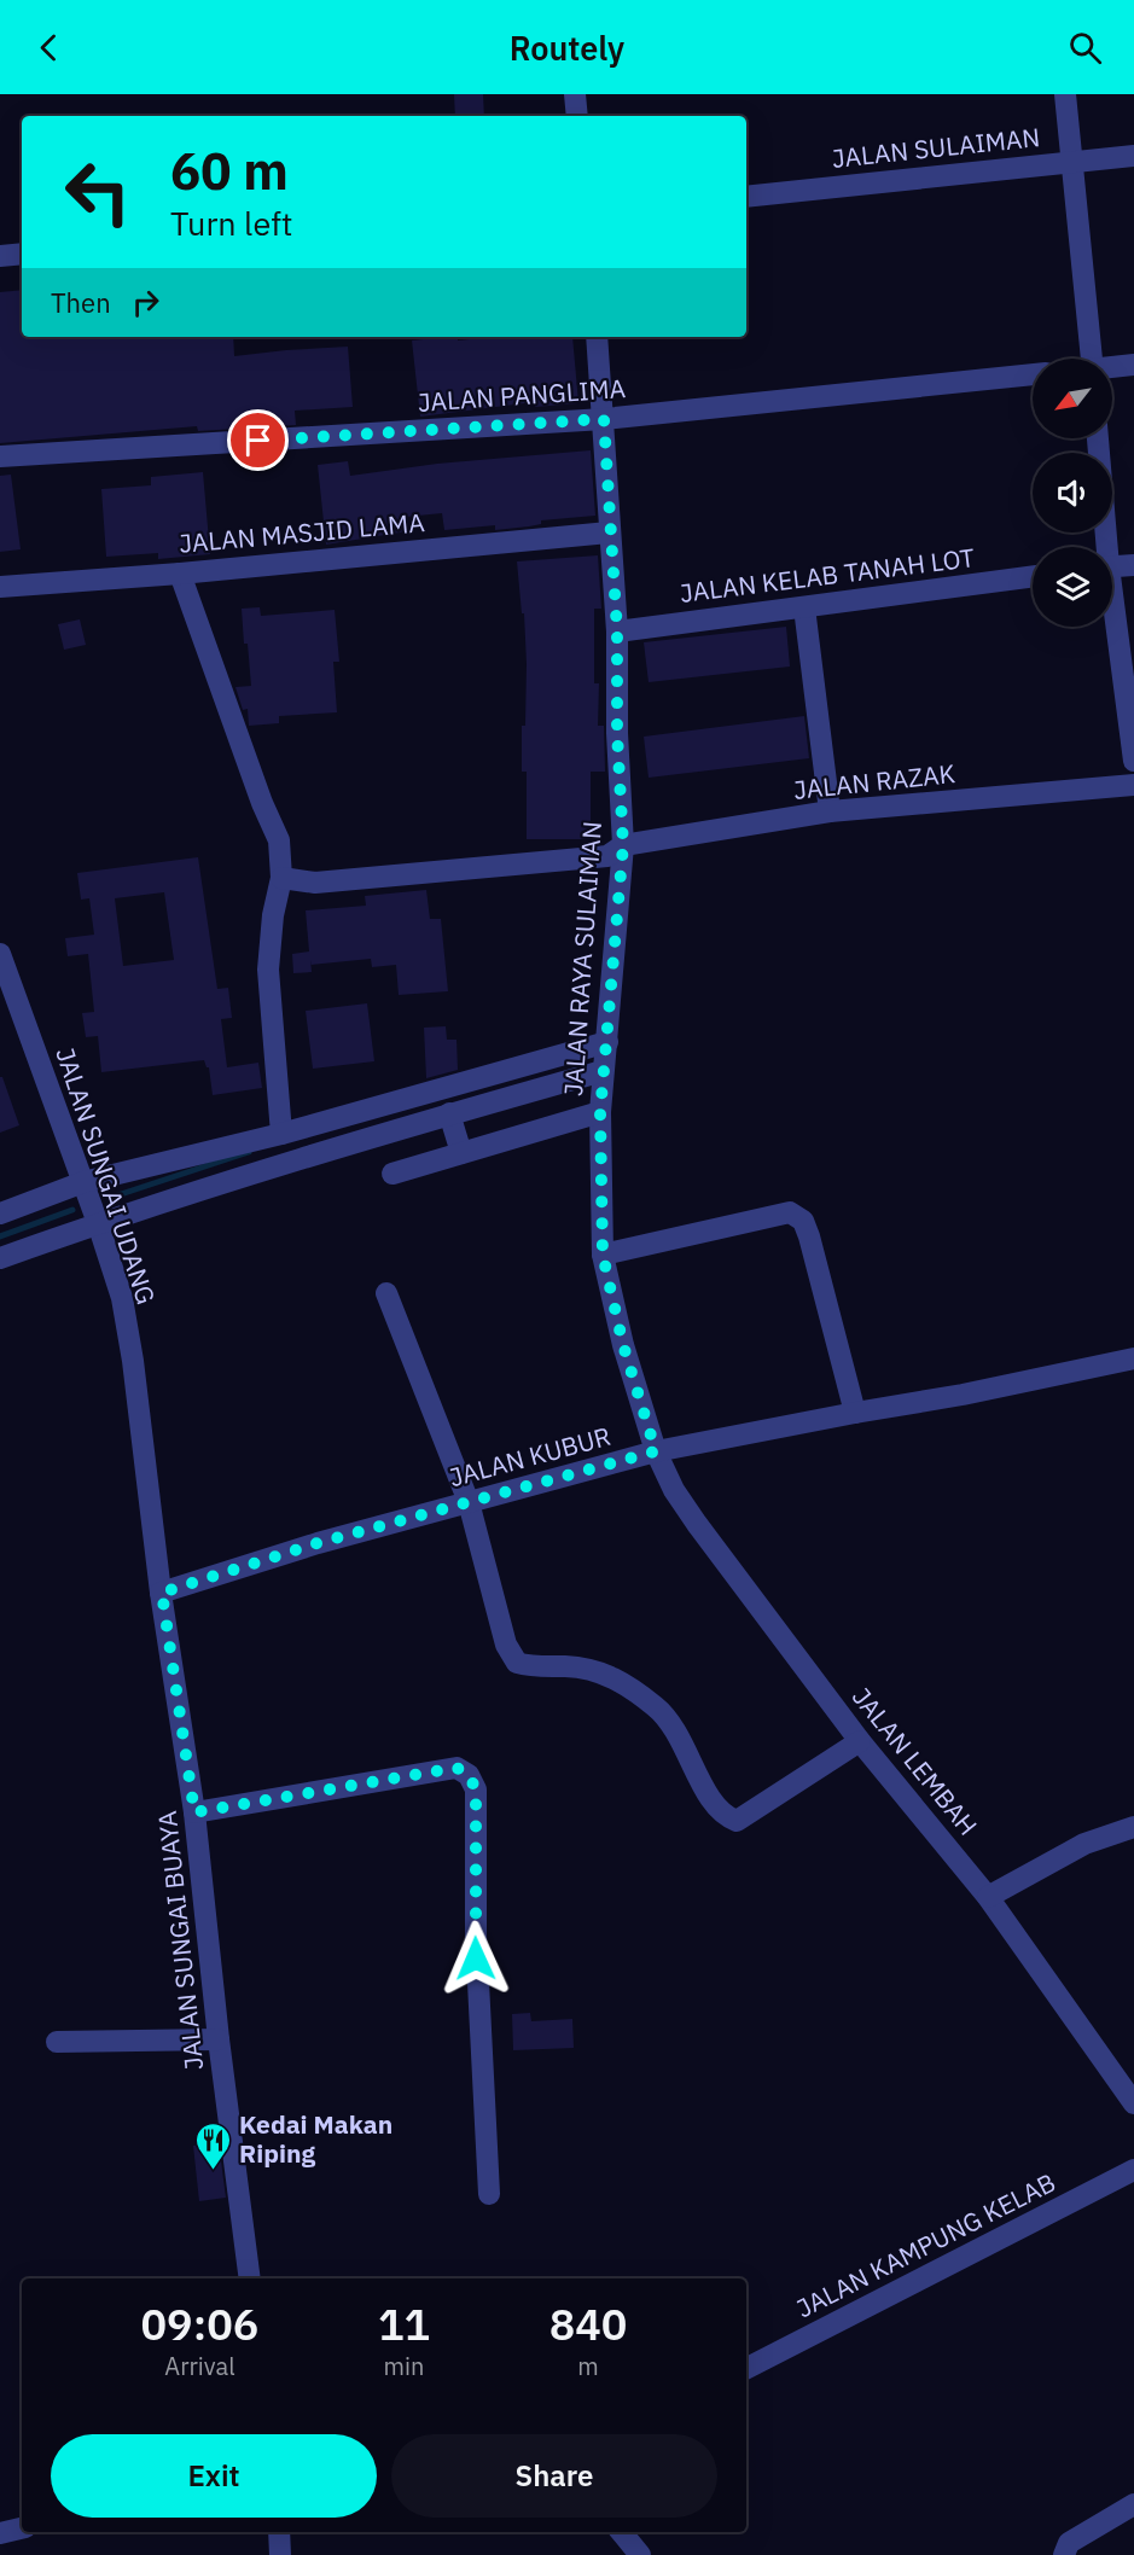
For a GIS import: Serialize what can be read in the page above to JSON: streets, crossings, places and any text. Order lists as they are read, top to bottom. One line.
{"streets":{"street":["JALAN SULAIMAN","JALAN PANGLIMA","JALAN MASJID LAMA","JALAN KELAB TANAH LOT","JALAN RAZAK","JALAN RAYA SULAIMAN","JALAN SUNGAI UDANG","JALAN KUBUR","JALAN LEMBAH","JALAN SUNGAI BUAYA","JALAN KAMPUNG KELAB"]},"crossings":[["JALAN PANGLIMA","JALAN RAYA SULAIMAN"],["JALAN MASJID LAMA","JALAN RAYA SULAIMAN"],["JALAN KELAB TANAH LOT","JALAN RAYA SULAIMAN"],["JALAN RAZAK","JALAN RAYA SULAIMAN"],["JALAN RAYA SULAIMAN","JALAN KUBUR"],["JALAN RAYA SULAIMAN","JALAN LEMBAH"],["JALAN SUNGAI UDANG","JALAN KUBUR"],["JALAN SUNGAI UDANG","JALAN SUNGAI BUAYA"],["JALAN KUBUR","JALAN LEMBAH"],["JALAN KUBUR","JALAN SUNGAI BUAYA"]],"places":{"restaurant":["Kedai Makan Riping"]},"north":"bottom left","page":{"header":"Routely","turn":["60 m","Turn left"],"then":"Then","eta":["09:06","Arrival","11","min","840","m"],"buttons":["Exit","Share"]}}
